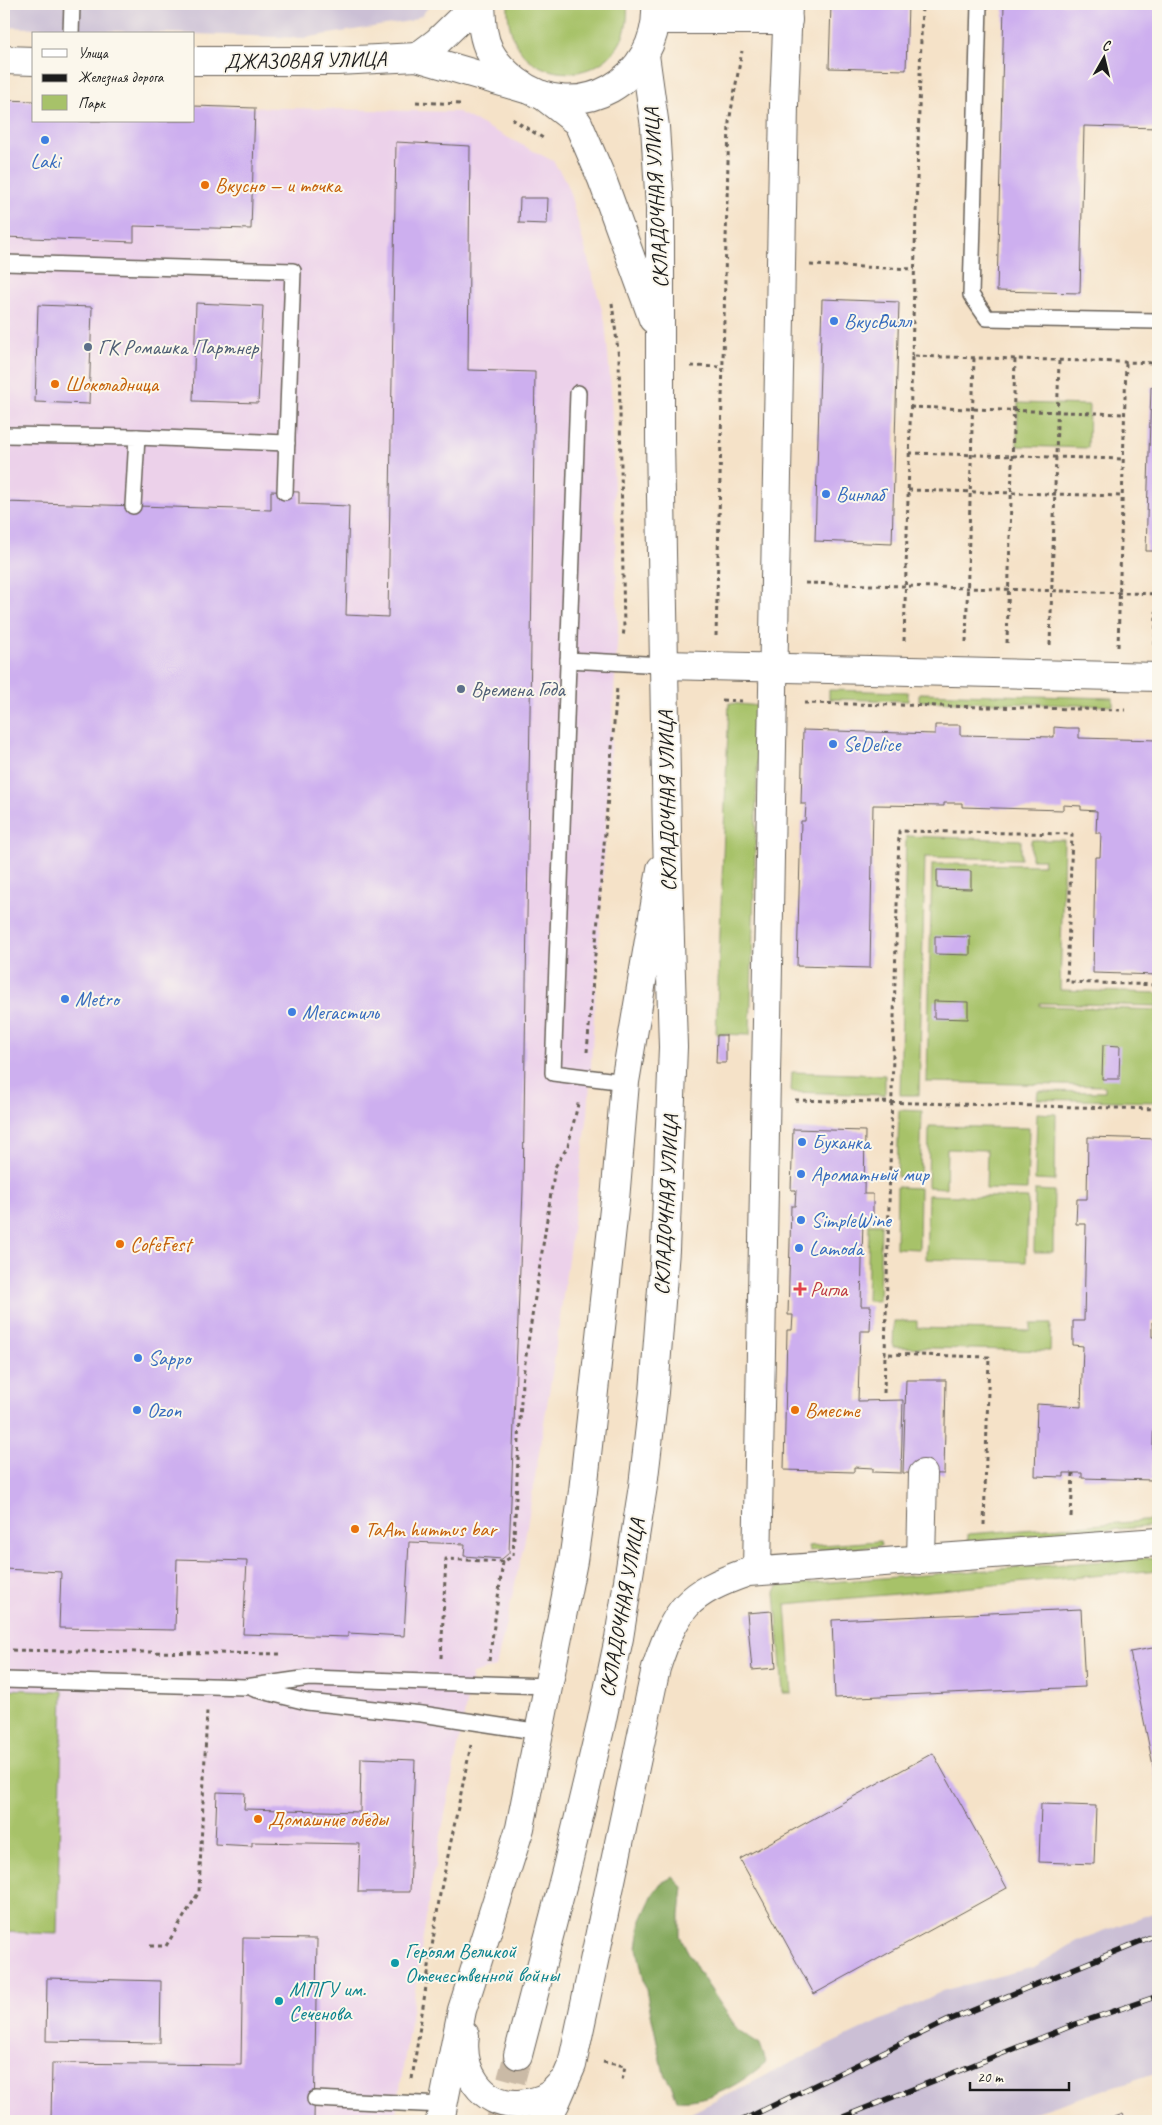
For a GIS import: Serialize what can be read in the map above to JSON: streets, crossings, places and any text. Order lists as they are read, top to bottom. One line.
{"streets":{"street":["ДЖАЗОВАЯ УЛИЦА","СКЛАДОЧНАЯ УЛИЦА"]},"crossings":[["ДЖАЗОВАЯ УЛИЦА","СКЛАДОЧНАЯ УЛИЦА"]],"places":{"other":["Laki","Вкусно — и точка","ВкусВилл","ГК Ромашка Партнер","Шоколадница","Винлаб","Времена Года","SeDelice","Metro","Мегастиль","Буханка","Ароматный мир","SimpleWine","CofeFest","Lamoda","Sappo","Ozon","Вместе","TaAm hummus bar","Домашние обеды","Героям Великой Отечественной войны","МПГУ им. Сеченова"],"health":["Ригла"]},"legend":["Улица","Железная дорога","Парк"],"scale_bar":"20 m","north":"top"}
